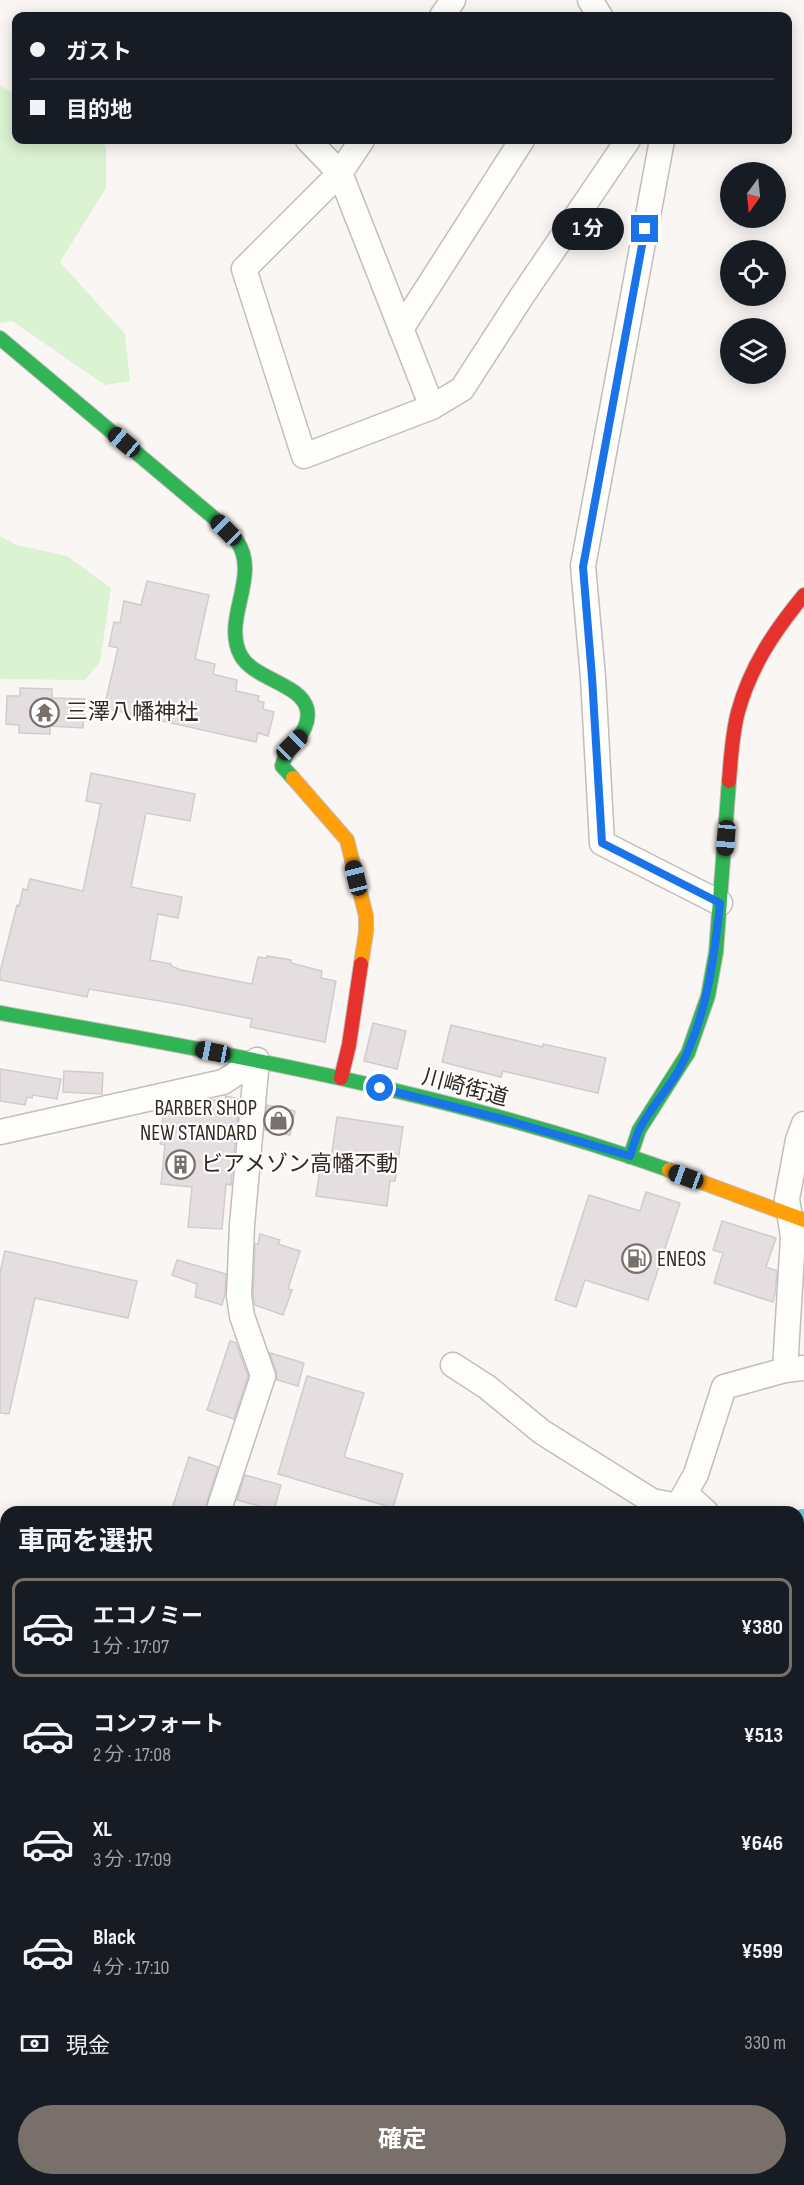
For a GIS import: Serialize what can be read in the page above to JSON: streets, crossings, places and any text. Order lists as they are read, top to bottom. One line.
{"streets":{"street":["川崎街道"]},"places":{"temple":["三澤八幡神社"],"shop":["BARBER SHOP NEW STANDARD"],"building":["ビアメゾン高幡不動"],"fuel station":["ENEOS"]},"north":"bottom","page":{"banner":["ガスト","目的地"],"bubble":"1 分","heading":"車両を選択","list":[{"name":"エコノミー","note":"1 分 · 17:07","value":"¥380"},{"name":"コンフォート","note":"2 分 · 17:08","value":"¥513"},{"name":"XL","note":"3 分 · 17:09","value":"¥646"},{"name":"Black","note":"4 分 · 17:10","value":"¥599"}],"pay":["現金","330 m"],"buttons":"確定"}}
